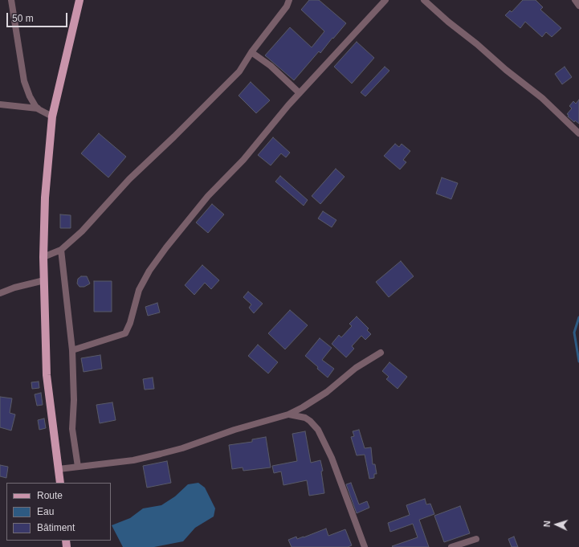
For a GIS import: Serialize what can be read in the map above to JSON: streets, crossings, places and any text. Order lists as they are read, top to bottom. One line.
{"legend":["Route","Eau","Bâtiment"],"scale_bar":"50 m","north":"left"}
